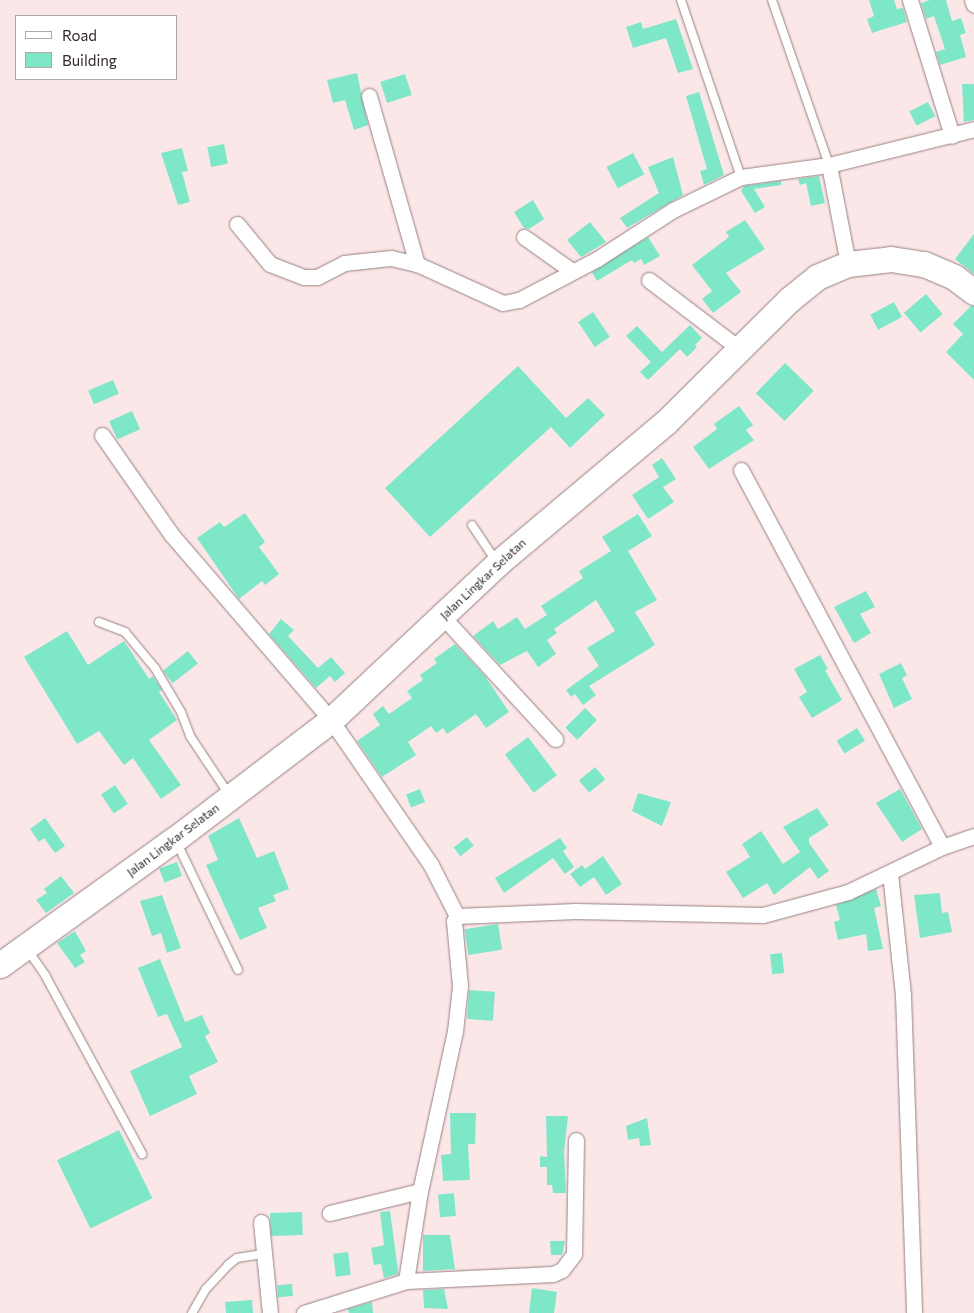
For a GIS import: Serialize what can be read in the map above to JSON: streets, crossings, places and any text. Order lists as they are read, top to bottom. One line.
{"streets":{"highway":["Jalan Lingkar Selatan"]},"legend":["Road","Building"]}
